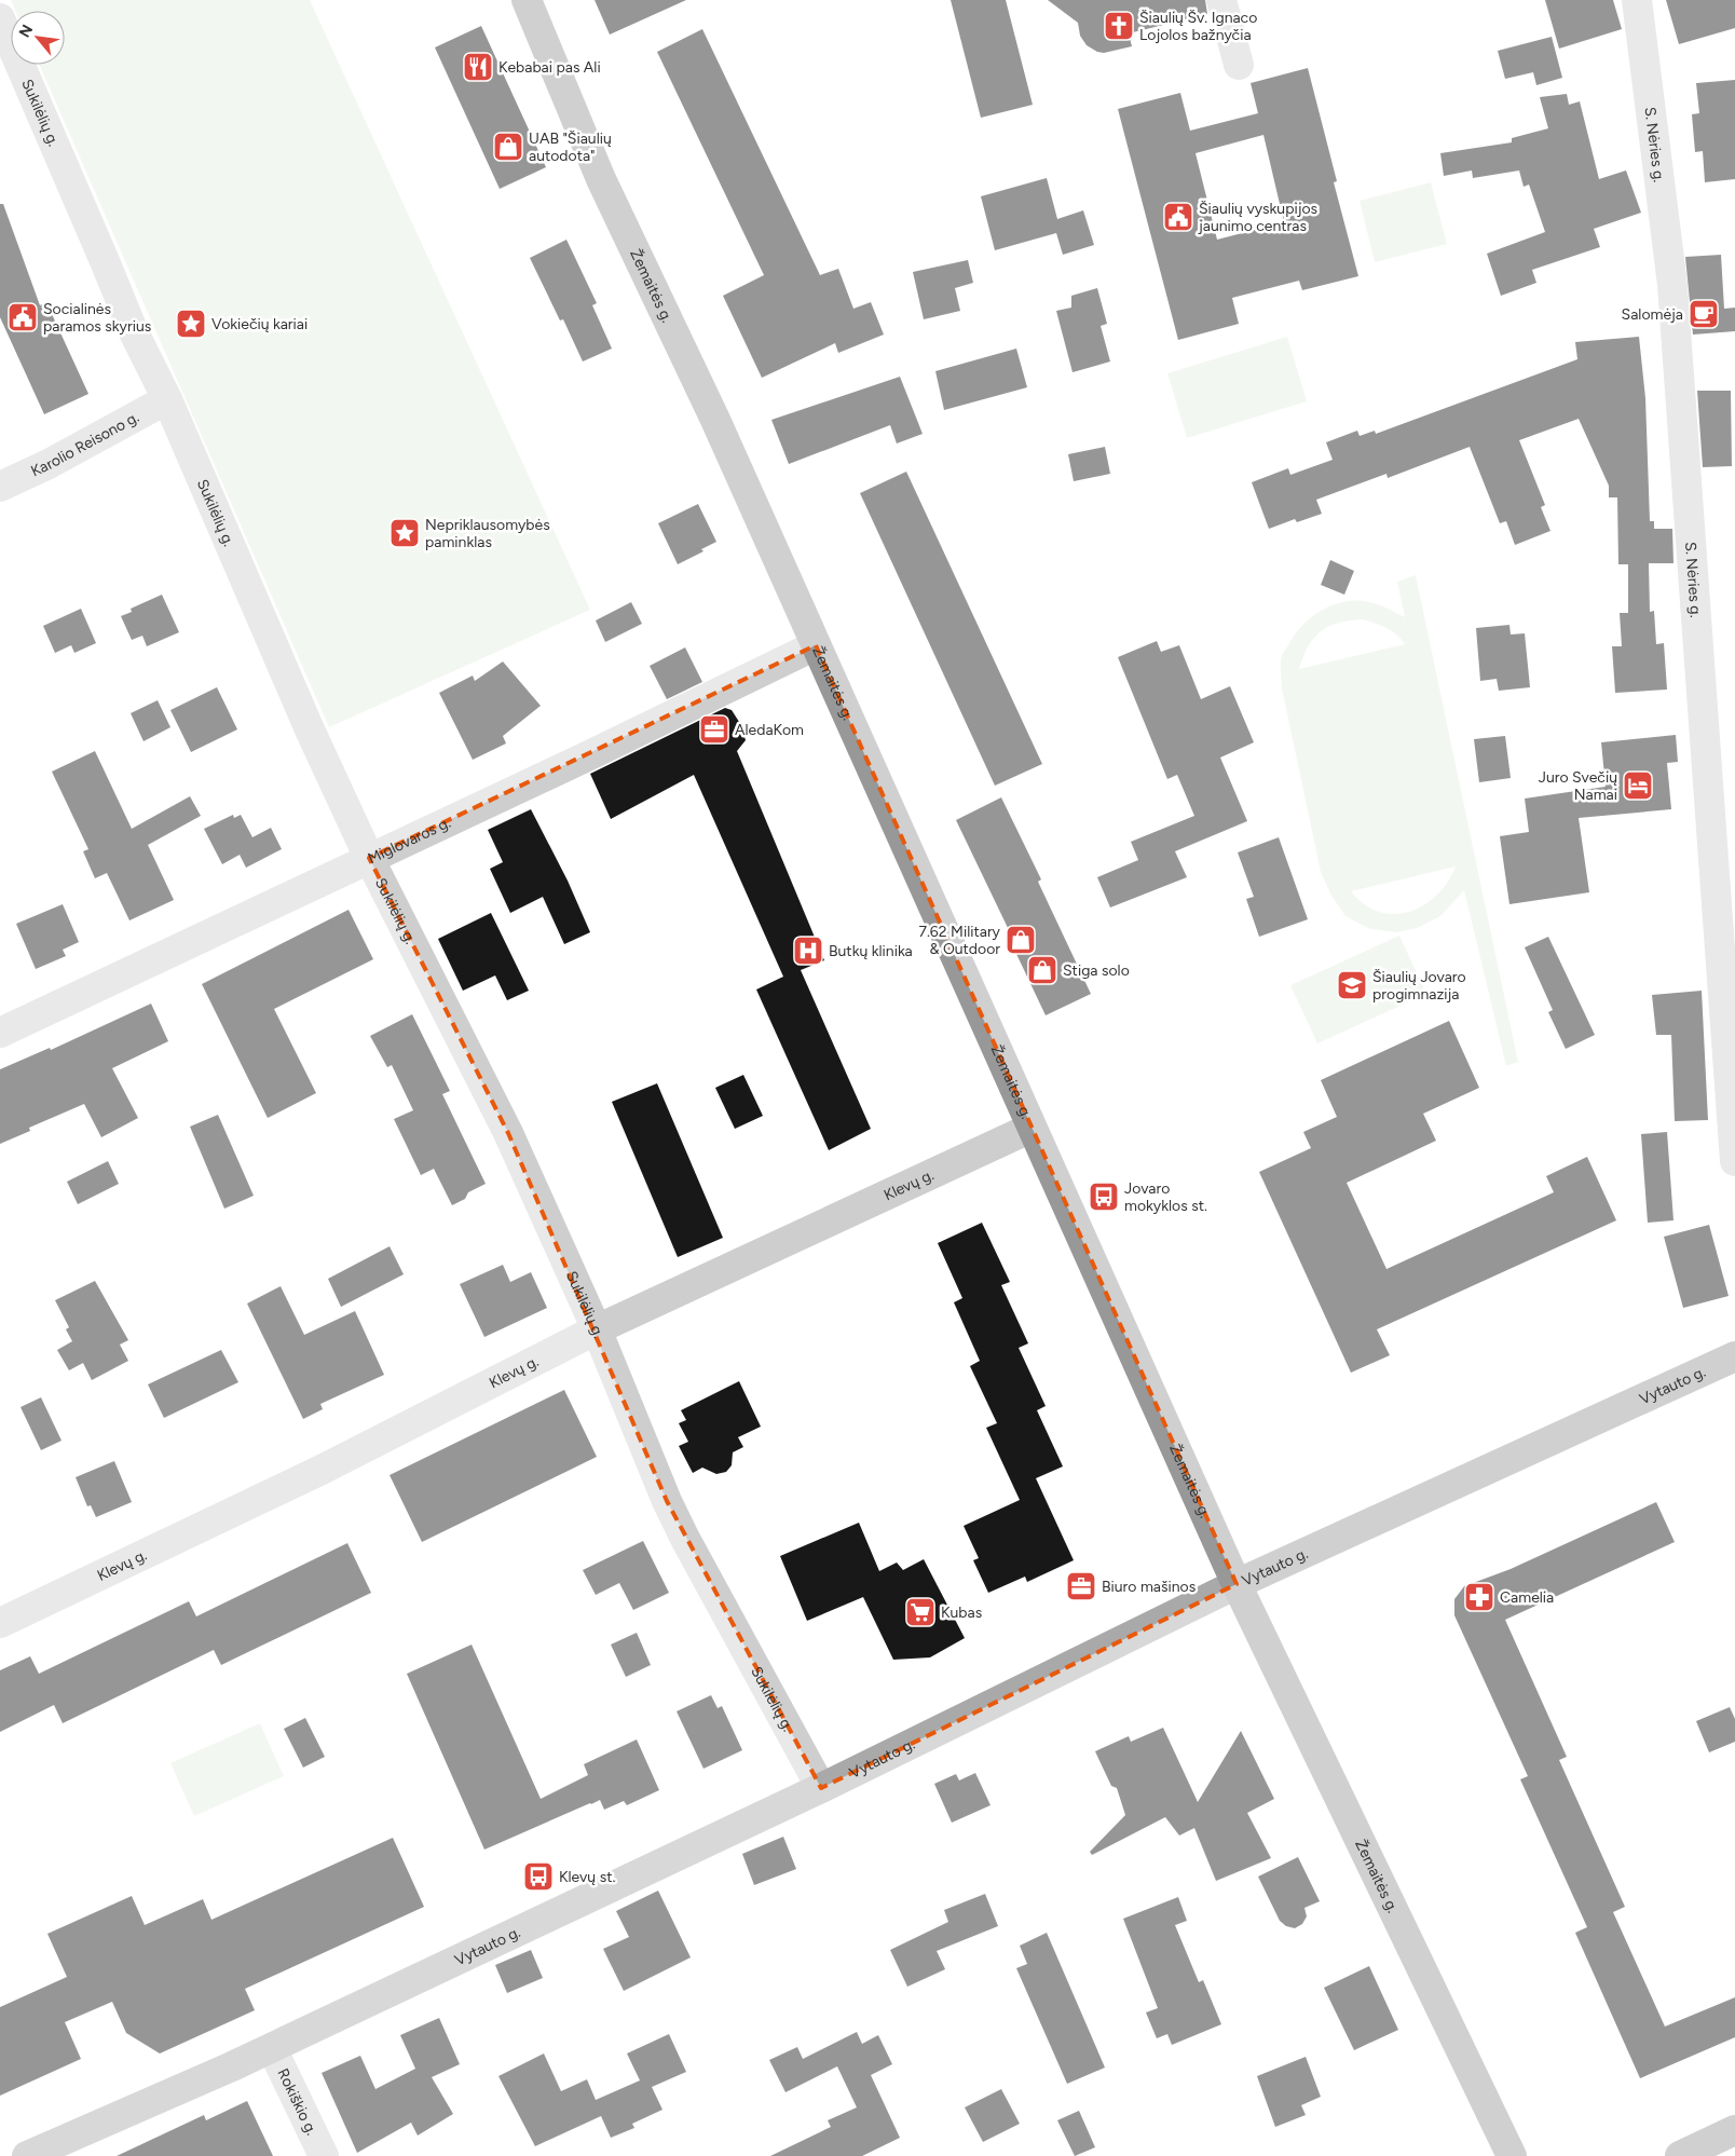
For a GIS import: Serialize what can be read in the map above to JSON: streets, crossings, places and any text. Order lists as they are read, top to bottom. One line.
{"streets":{"highway":["Žemaitės g.","Vytauto g."],"street":["Sukilėlių g.","S. Nėries g.","Karolio Reisono g.","Miglovaros g.","Klevų g.","Rokiškio g."]},"crossings":[["Sukilėlių g.","Karolio Reisono g."],["Sukilėlių g.","Miglovaros g."],["Sukilėlių g.","Klevų g."],["Sukilėlių g.","Vytauto g."],["Žemaitės g.","Miglovaros g."],["Žemaitės g.","Klevų g."],["Žemaitės g.","Vytauto g."],["Vytauto g.","Rokiškio g."]],"places":{"church":["Šiaulių Šv. Ignaco Lojolos bažnyčia"],"restaurant":["Kebabai pas Ali"],"shop":["UAB \"Šiaulių autodota\"","7.62 Military & Outdoor","Stiga solo"],"public building":["Šiaulių vyskupijos jaunimo centras","Socialinės paramos skyrius"],"cafe":["Salomėja"],"place":["Vokiečių kariai","Nepriklausomybės paminklas"],"office":["AledaKom","Biuro mašinos"],"hotel":["Juro Svečių Namai"],"hospital":["Butkų klinika"],"school or university":["Šiaulių Jovaro progimnazija"],"bus stop":["Jovaro mokyklos st.","Klevų st."],"pharmacy":["Camelia"],"supermarket":["Kubas"]},"north":"top left"}
